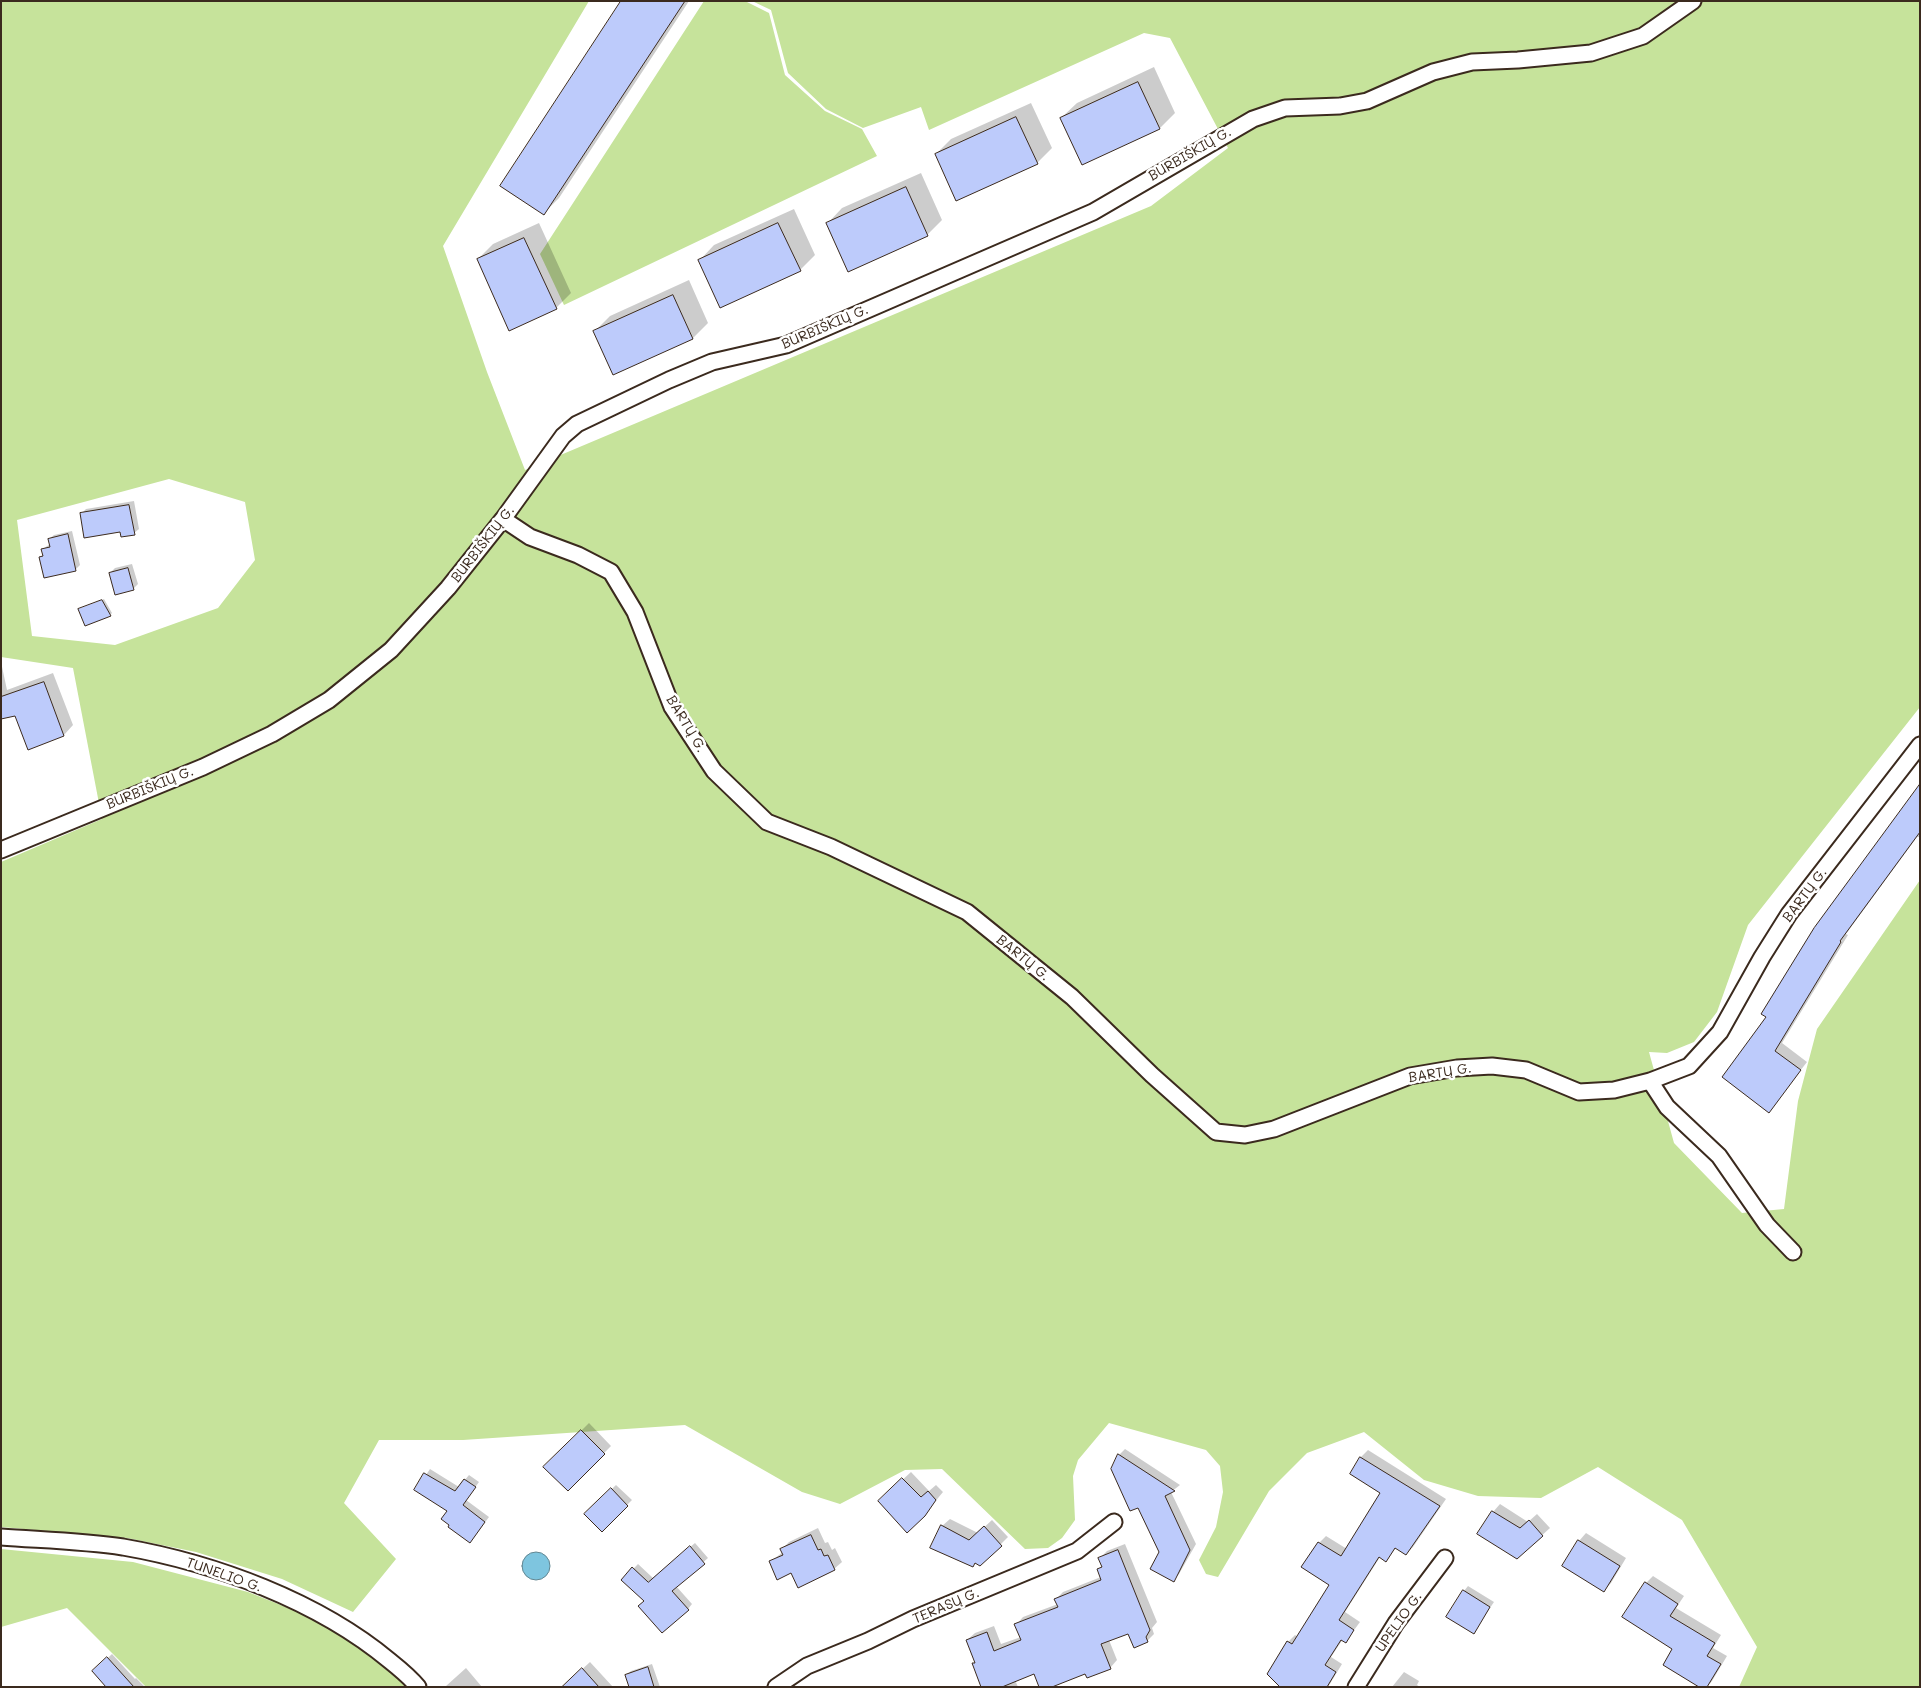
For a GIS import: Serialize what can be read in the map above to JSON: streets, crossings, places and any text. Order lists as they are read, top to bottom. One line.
{"streets":{"street":["BURBIŠKIŲ G.","BARTŲ G.","TUNELIO G.","TERASŲ G.","UPELIO G."]},"crossings":[["BURBIŠKIŲ G.","BARTŲ G."]]}
